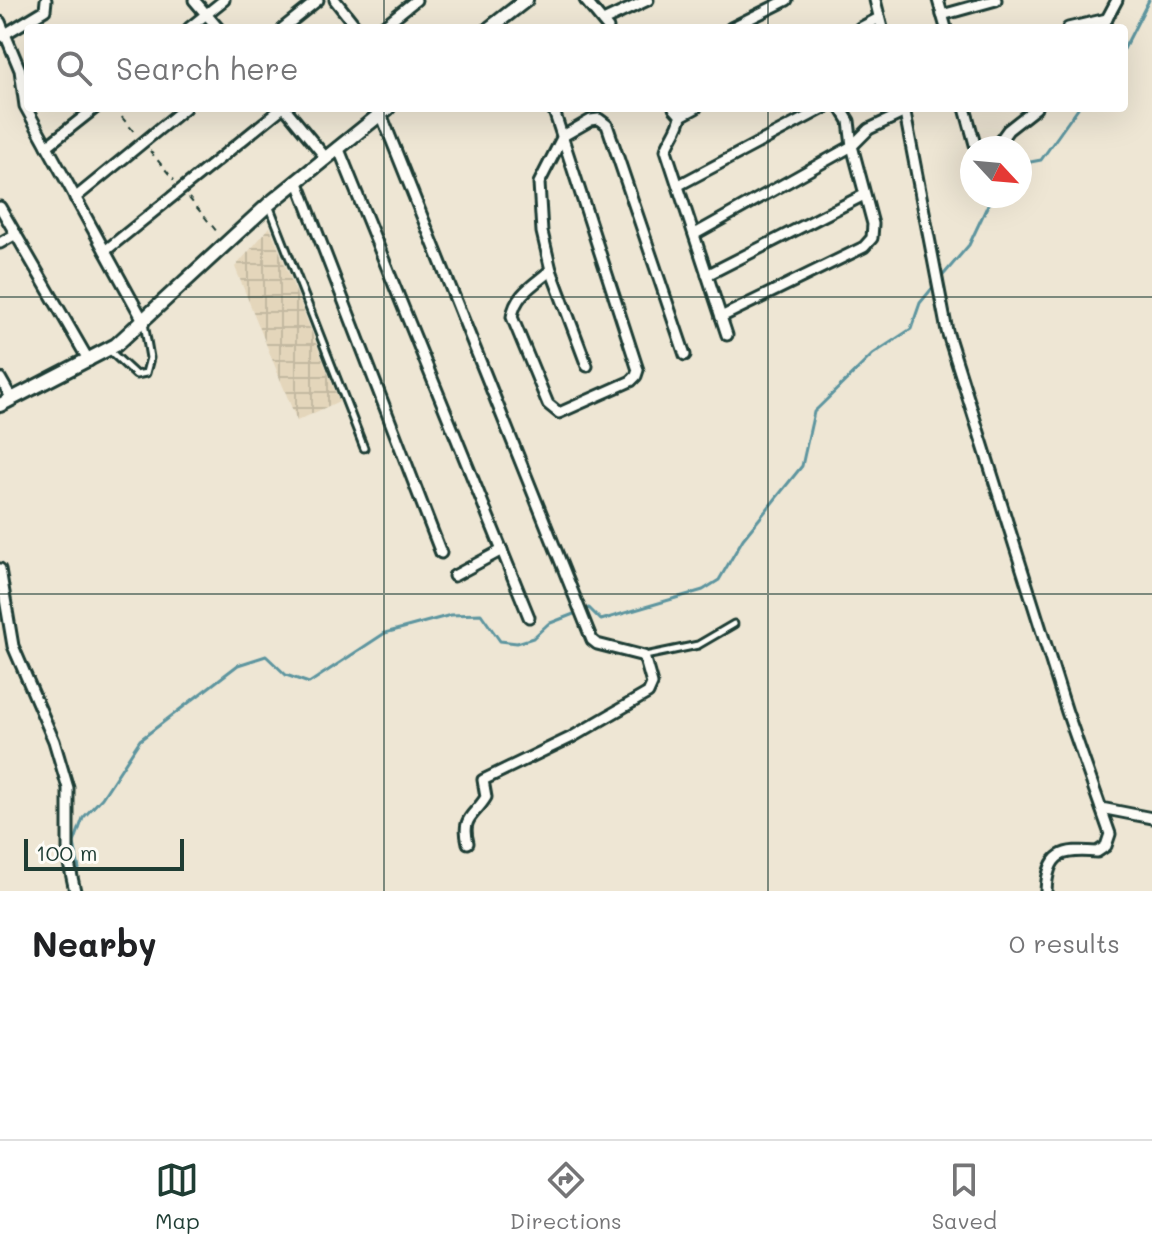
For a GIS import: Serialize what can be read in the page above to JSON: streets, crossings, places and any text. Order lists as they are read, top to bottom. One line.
{"scale_bar":"100 m","north":"bottom right","page":{"search":"Search here","scale":"100 m","heading":["Nearby","0 results"],"nav":["Map","Directions","Saved"]}}
